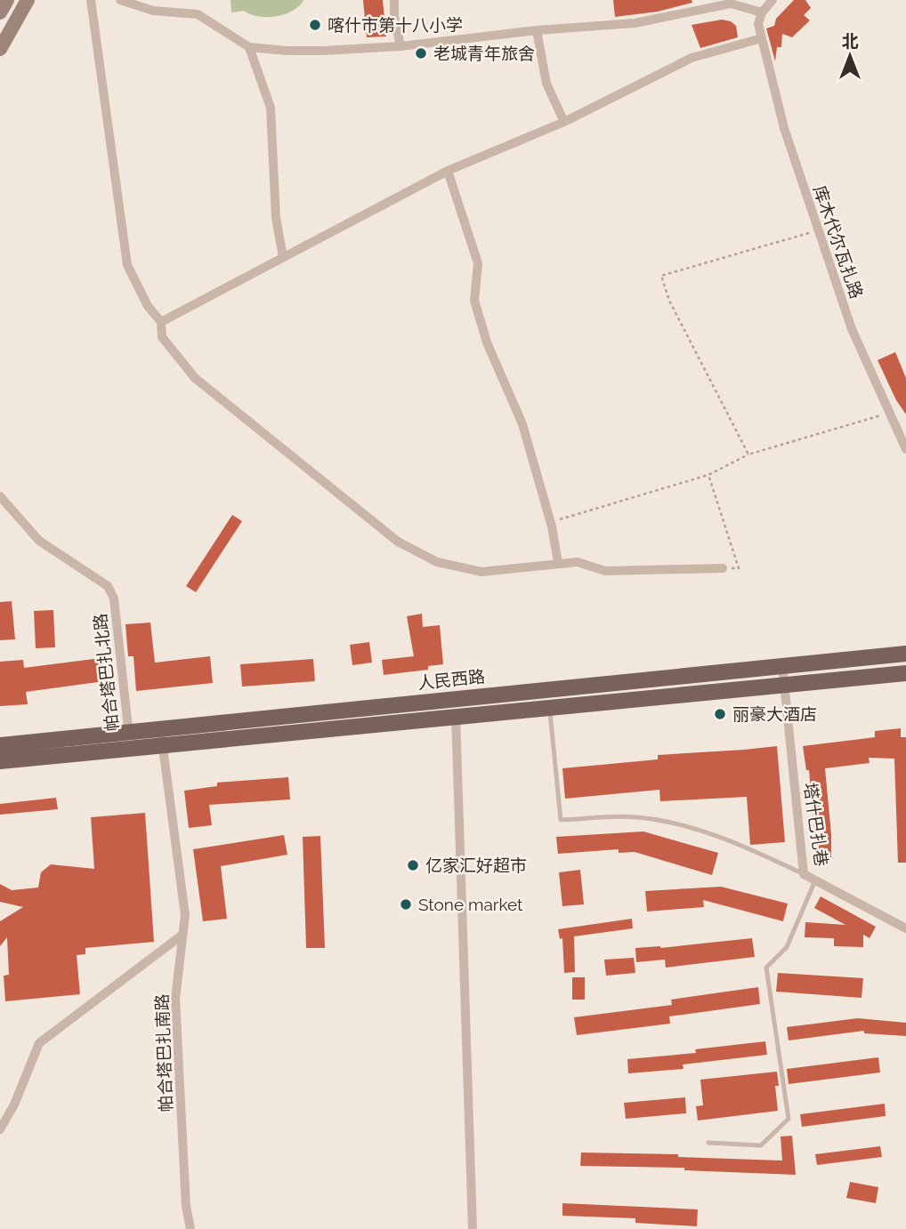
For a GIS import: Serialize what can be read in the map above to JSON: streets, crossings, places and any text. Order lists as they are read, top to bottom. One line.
{"streets":{"main road":["人民西路"],"street":["库木代尔瓦扎路","帕合塔巴扎北路","塔什巴扎巷","帕合塔巴扎南路"]},"crossings":[["帕合塔巴扎北路","人民西路"],["人民西路","塔什巴扎巷"],["人民西路","帕合塔巴扎南路"]],"places":["喀什市第十八小学","老城青年旅舍","丽豪大酒店","亿家汇好超市","Stone market"],"north":"top"}
